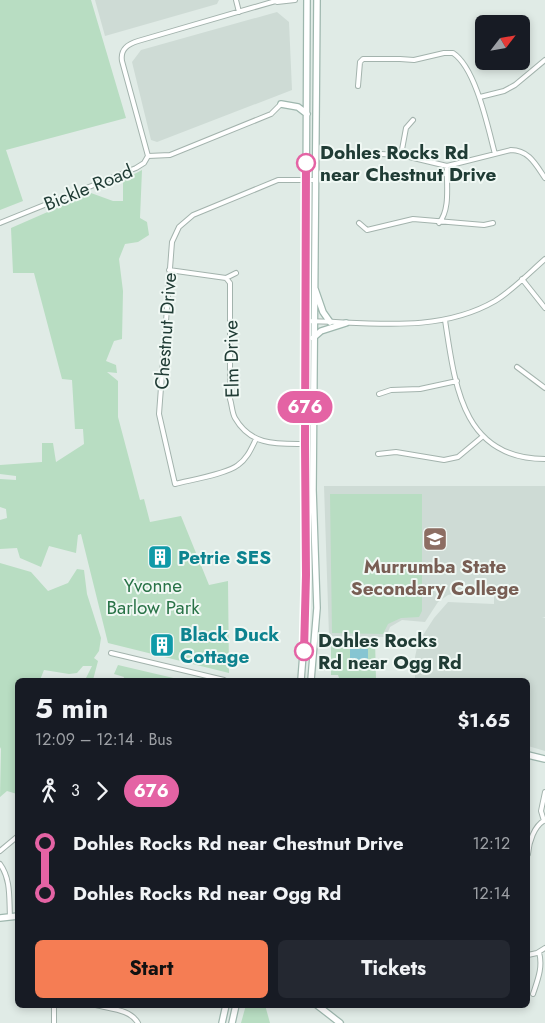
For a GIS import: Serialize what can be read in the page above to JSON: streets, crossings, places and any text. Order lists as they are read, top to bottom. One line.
{"streets":{"street":["Bickle Road","Chestnut Drive","Elm Drive"]},"crossings":[["Chestnut Drive","Elm Drive"]],"parks":["Yvonne Barlow Park"],"places":{"other":["Dohles Rocks Rd near Chestnut Drive","Dohles Rocks Rd near Ogg Rd"],"school or university":["Murrumba State Secondary College"],"building":["Petrie SES","Black Duck Cottage"]},"lines":["bus line 676"],"north":"top right","page":{"on_map":"676","heading":["5 min","12:09 – 12:14 · Bus","$1.65"],"legs":["3","676"],"list":[{"name":"Dohles Rocks Rd near Chestnut Drive","value":"12:12"},{"name":"Dohles Rocks Rd near Ogg Rd","value":"12:14"}],"buttons":["Start","Tickets"]}}
